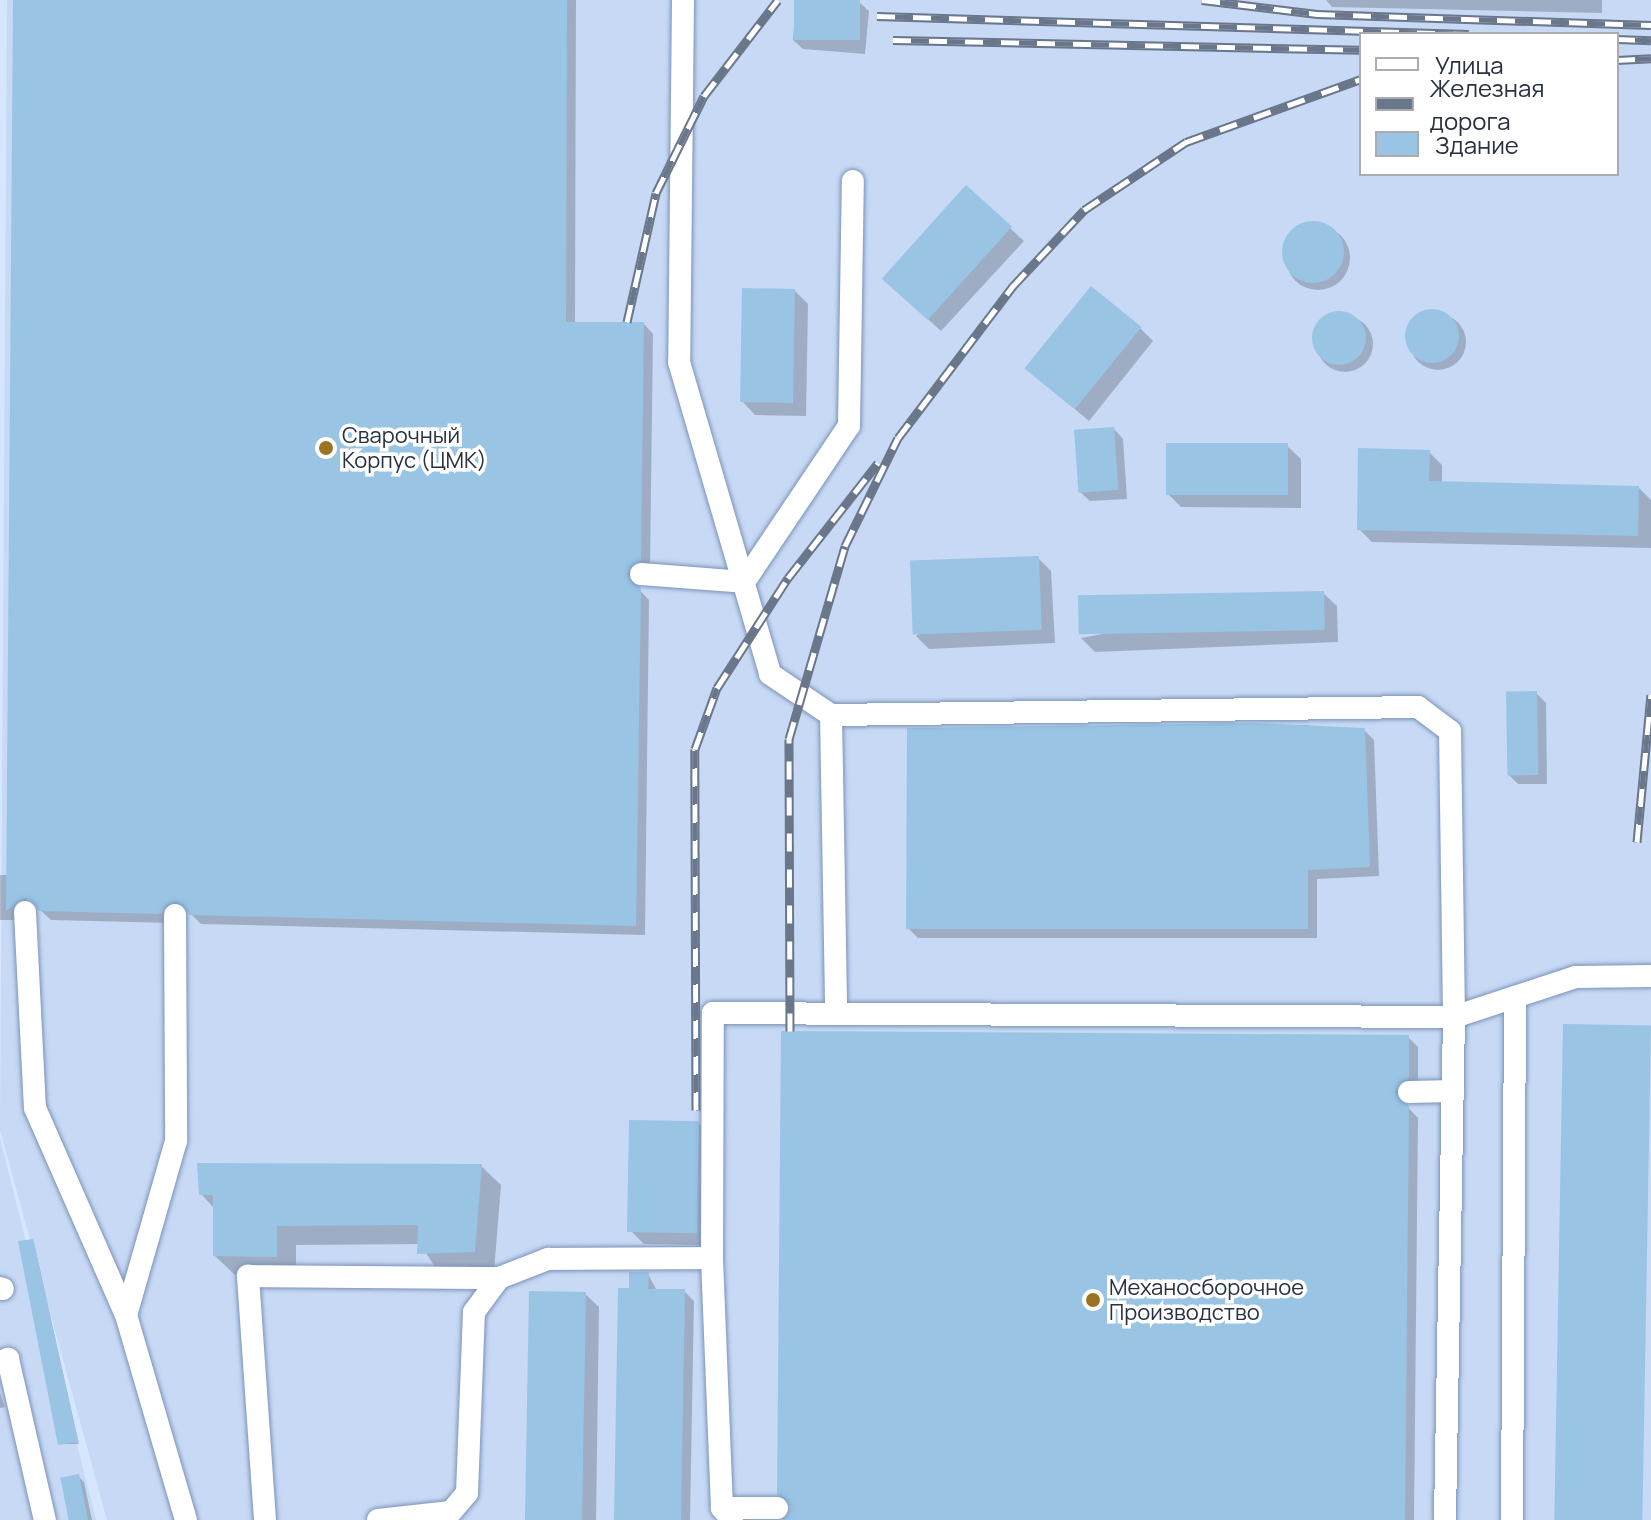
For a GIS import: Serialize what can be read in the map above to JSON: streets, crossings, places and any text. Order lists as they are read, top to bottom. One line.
{"places":["Сварочный Корпус (ЦМК)","Механосборочное Производство"],"legend":["Улица","Железная дорога","Здание"]}
